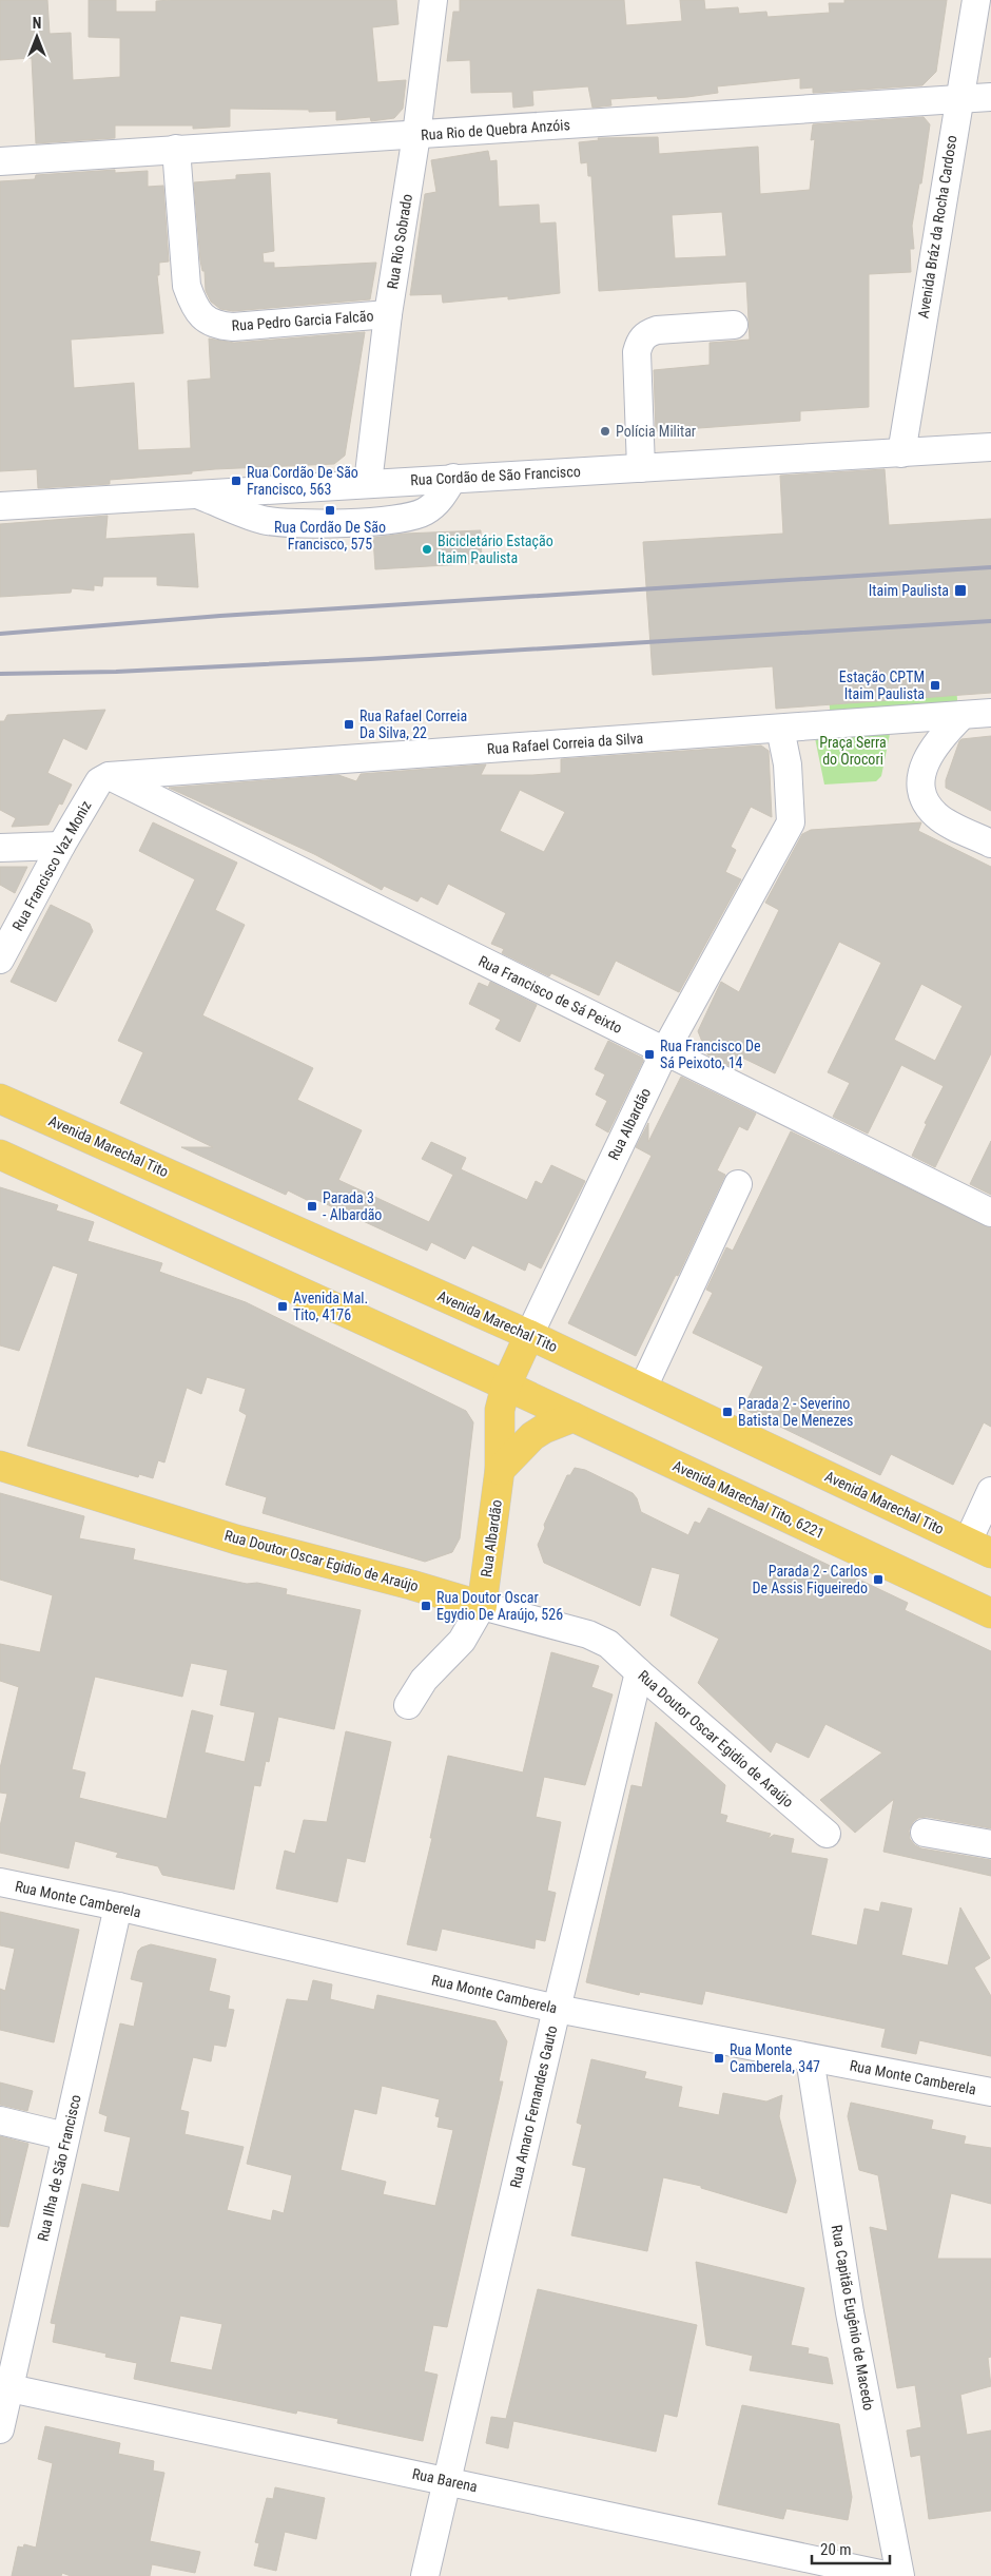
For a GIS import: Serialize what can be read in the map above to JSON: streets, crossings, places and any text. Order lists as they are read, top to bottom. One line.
{"streets":{"main road":["Rua Albardão","Avenida Marechal Tito","Avenida Marechal Tito, 6221","Rua Doutor Oscar Egidio de Araújo"],"street":["Rua Rio de Quebra Anzóis","Avenida Bráz da Rocha Cardoso","Rua Rio Sobrado","Rua Pedro Garcia Falcão","Rua Cordão de São Francisco","Rua Rafael Correia da Silva","Rua Francisco Vaz Moniz","Rua Francisco de Sá Peixto","Rua Monte Camberela","Rua Amaro Fernandes Gauto","Rua Ilha de São Francisco","Rua Capitão Eugênio de Macedo","Rua Barena"]},"crossings":[["Rua Rio de Quebra Anzóis","Avenida Bráz da Rocha Cardoso"],["Rua Rio de Quebra Anzóis","Rua Rio Sobrado"],["Rua Rio de Quebra Anzóis","Rua Pedro Garcia Falcão"],["Avenida Bráz da Rocha Cardoso","Rua Cordão de São Francisco"],["Rua Rio Sobrado","Rua Pedro Garcia Falcão"],["Rua Rio Sobrado","Rua Cordão de São Francisco"],["Rua Rafael Correia da Silva","Rua Francisco Vaz Moniz"],["Rua Rafael Correia da Silva","Rua Francisco de Sá Peixto"],["Rua Rafael Correia da Silva","Rua Albardão"],["Rua Francisco Vaz Moniz","Rua Francisco de Sá Peixto"],["Rua Francisco de Sá Peixto","Rua Albardão"],["Rua Albardão","Avenida Marechal Tito"],["Rua Albardão","Avenida Marechal Tito, 6221"],["Rua Albardão","Rua Doutor Oscar Egidio de Araújo"],["Rua Doutor Oscar Egidio de Araújo","Rua Amaro Fernandes Gauto"],["Rua Monte Camberela","Rua Amaro Fernandes Gauto"],["Rua Monte Camberela","Rua Ilha de São Francisco"],["Rua Monte Camberela","Rua Capitão Eugênio de Macedo"],["Rua Amaro Fernandes Gauto","Rua Barena"],["Rua Ilha de São Francisco","Rua Barena"]],"parks":["Praça Serra do Orocori"],"places":{"other":["Polícia Militar","Bicicletário Estação Itaim Paulista"],"transit":["Rua Cordão De São Francisco, 563","Rua Cordão De São Francisco, 575","Itaim Paulista","Estação CPTM Itaim Paulista","Rua Rafael Correia Da Silva, 22","Rua Francisco De Sá Peixoto, 14","Parada 3 - Albardão","Avenida Mal. Tito, 4176","Parada 2 - Severino Batista De Menezes","Parada 2 - Carlos De Assis Figueiredo","Rua Doutor Oscar Egydio De Araújo, 526","Rua Monte Camberela, 347"]},"scale_bar":"20 m","north":"top"}
